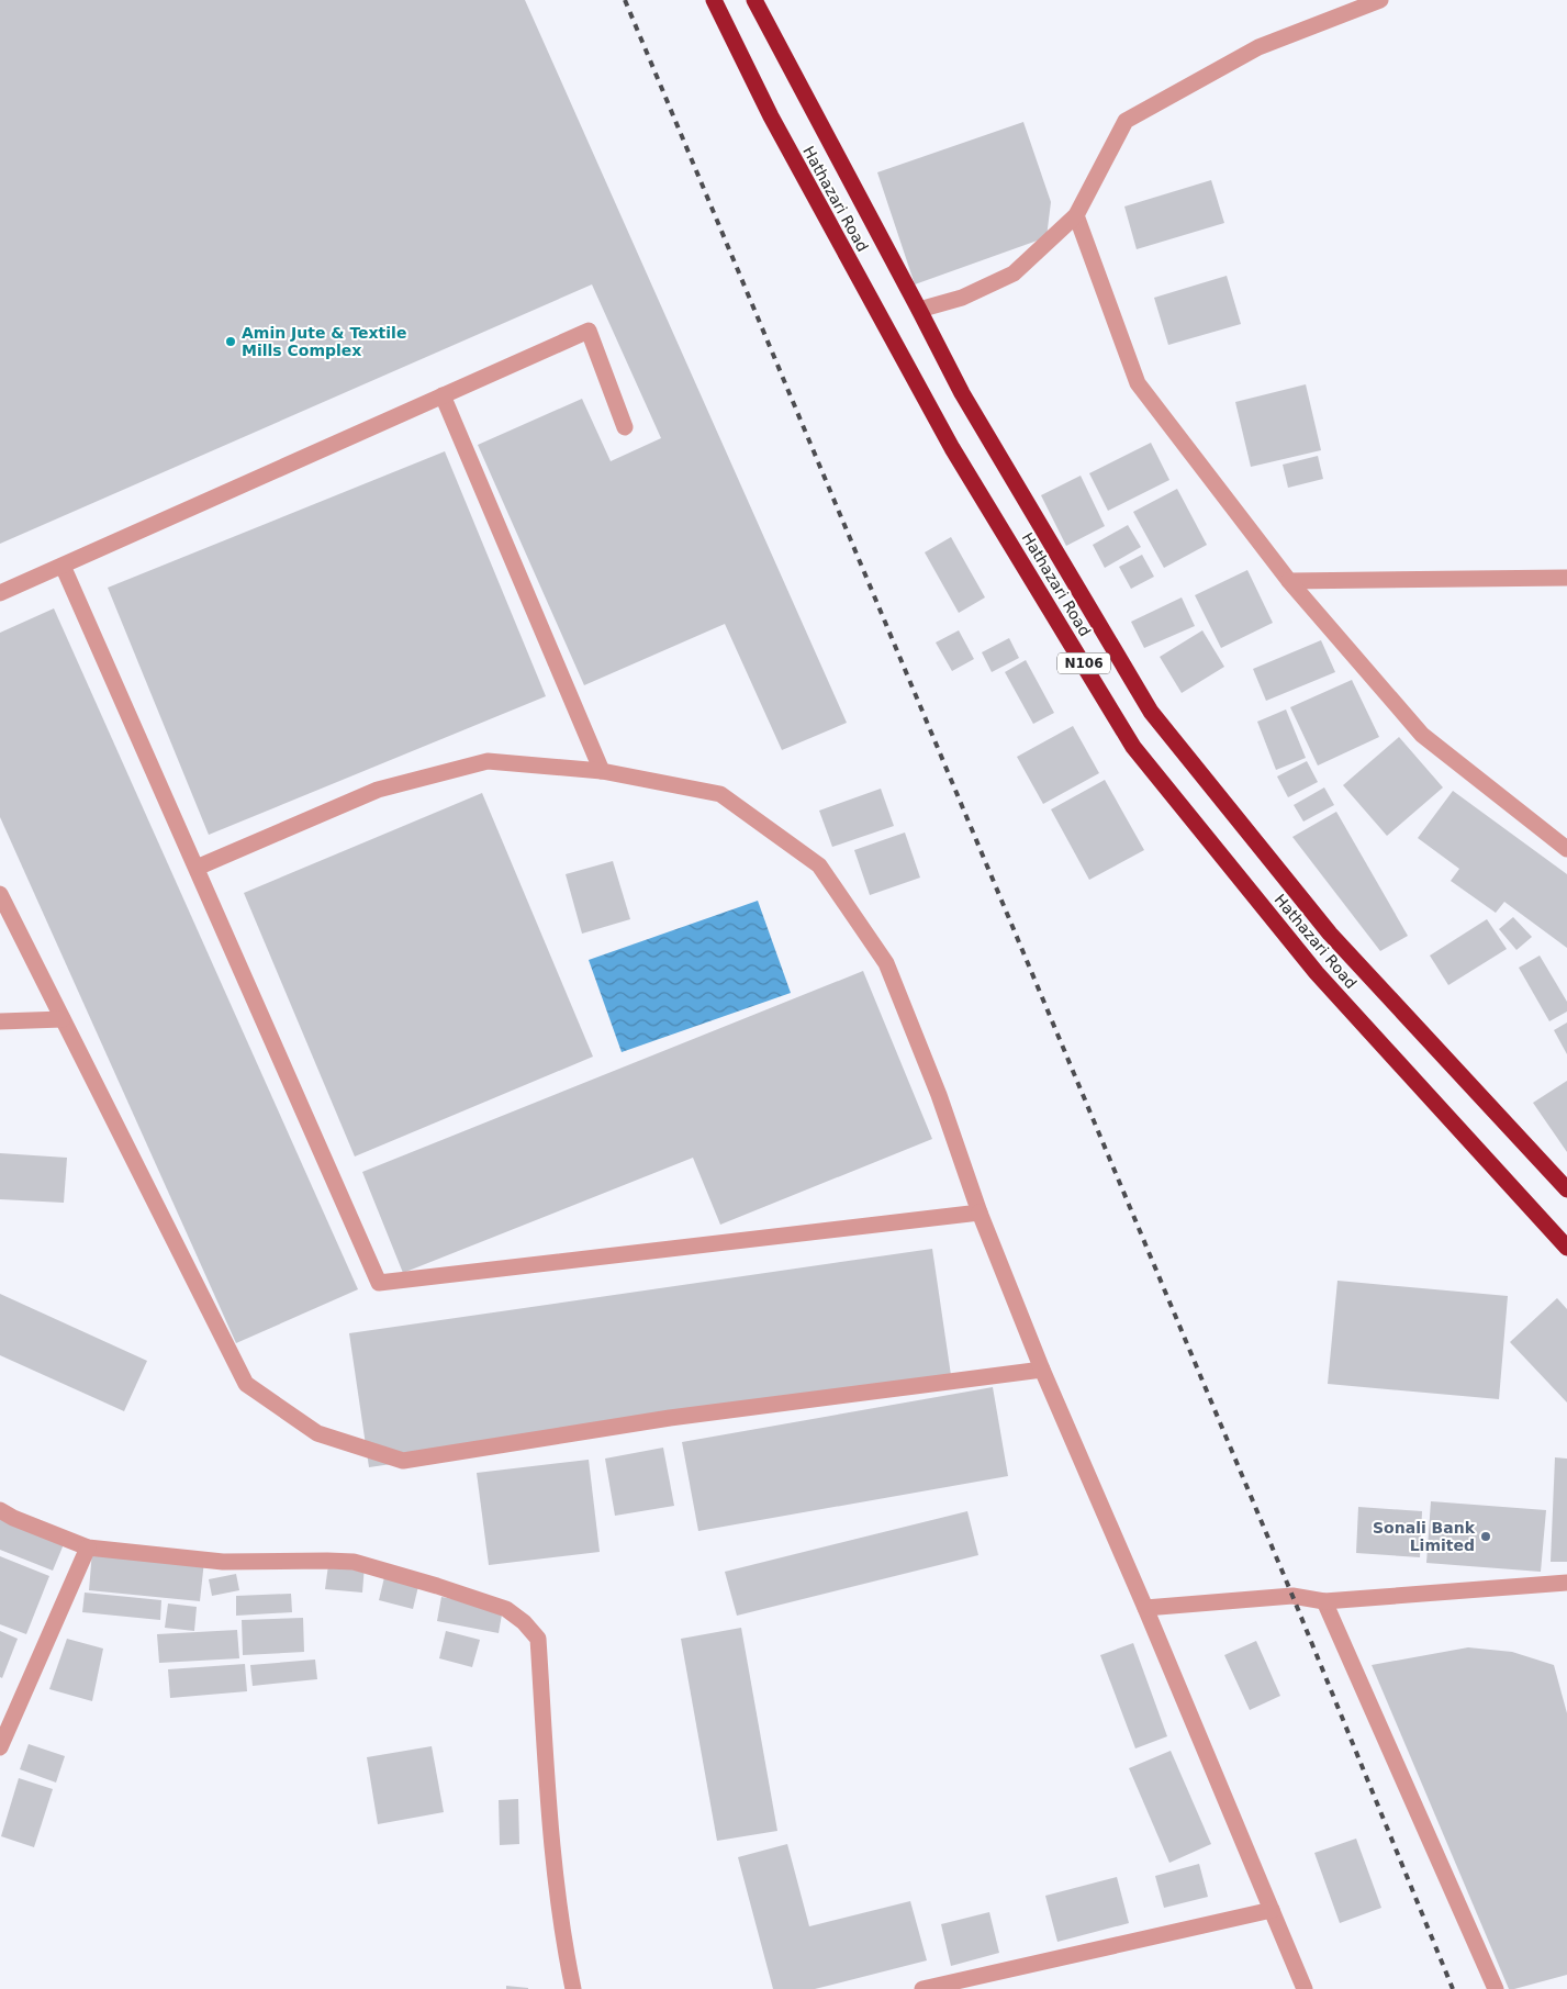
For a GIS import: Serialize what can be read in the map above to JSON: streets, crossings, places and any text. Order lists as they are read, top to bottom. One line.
{"streets":{"highway":["Hathazari Road","N106"]},"places":["Amin Jute & Textile Mills Complex","Sonali Bank Limited"]}
